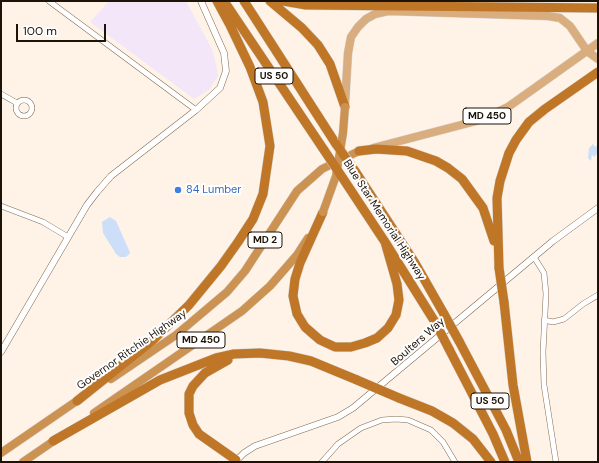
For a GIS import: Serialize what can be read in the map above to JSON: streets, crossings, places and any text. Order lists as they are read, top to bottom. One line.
{"streets":{"highway":["US 50","MD 450","Blue Star Memorial Highway","MD 2","Governor Ritchie Highway"],"street":["Boulters Way"]},"crossings":[["MD 450","Governor Ritchie Highway"],["MD 2","Governor Ritchie Highway"]],"places":["84 Lumber"],"scale_bar":"100 m"}
